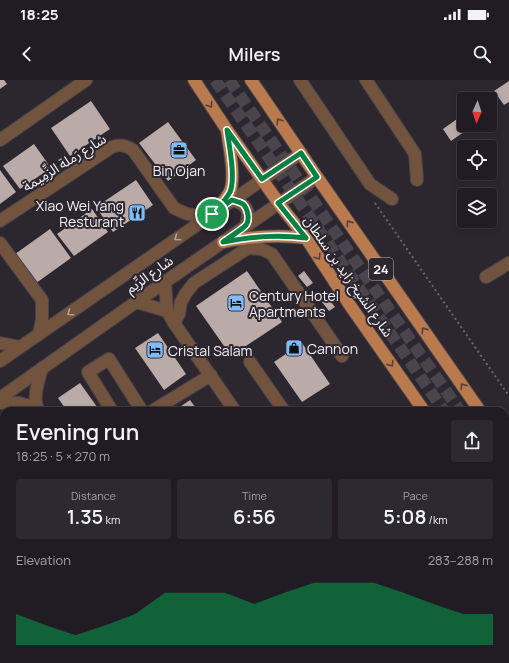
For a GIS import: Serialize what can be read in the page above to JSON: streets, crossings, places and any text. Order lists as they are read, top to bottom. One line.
{"streets":{"main road":["24","شارع الشيخ زايد بن سلطان"],"street":["شارع رَملة الزِّمِيمة","شارع الرِّيم"]},"crossings":[["شارع رَملة الزِّمِيمة","شارع الرِّيم"],["24","شارع الرِّيم"],["شارع الرِّيم","شارع الشيخ زايد بن سلطان"]],"places":{"office":["Bin Ojan"],"restaurant":["Xiao Wei Yang Resturant"],"hotel":["Century Hotel Apartments","Cristal Salam"],"shop":["Cannon"]},"north":"bottom","page":{"status":"18:25","header":"Milers","heading":["Evening run","18:25 · 5 × 270 m"],"stats":[["Distance","1.35 km"],["Time","6:56"],["Pace","5:08 /km"]],"chart":["Elevation","283–288 m"]}}
